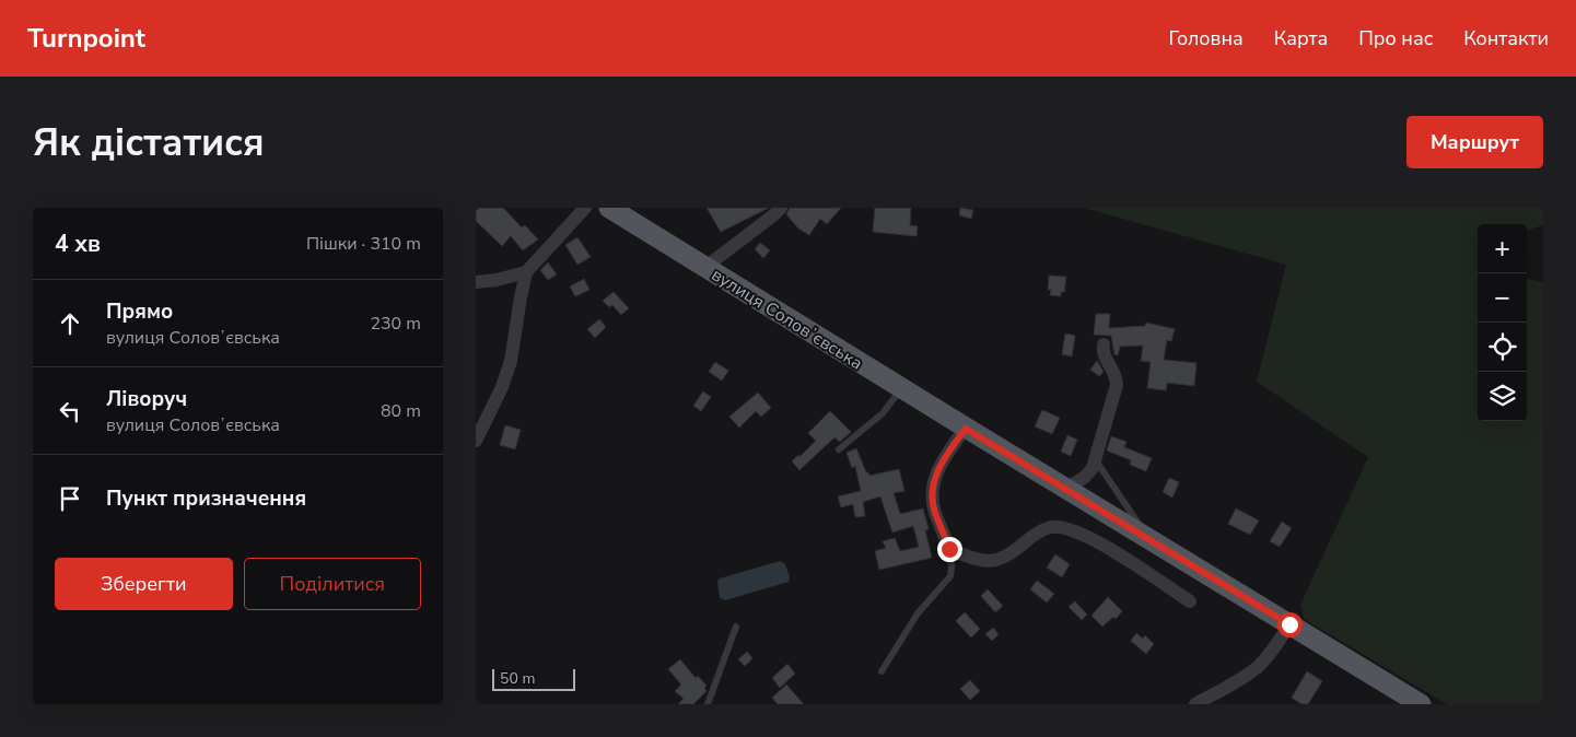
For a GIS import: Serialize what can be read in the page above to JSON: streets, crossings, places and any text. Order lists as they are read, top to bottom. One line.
{"streets":{"main road":["вулиця Соловʼєвська"]},"scale_bar":"50 m","page":{"header":"Turnpoint","nav":["Головна","Карта","Про нас","Контакти"],"buttons":["Маршрут",["Зберегти","Поділитися"]],"title":"Як дістатися","heading":["4 хв","Пішки · 310 m"],"map_buttons":["+","−"],"list":[["Прямо","вулиця Соловʼєвська","230 m"],["Ліворуч","вулиця Соловʼєвська","80 m"],"Пункт призначення"],"scale":"50 m"}}
